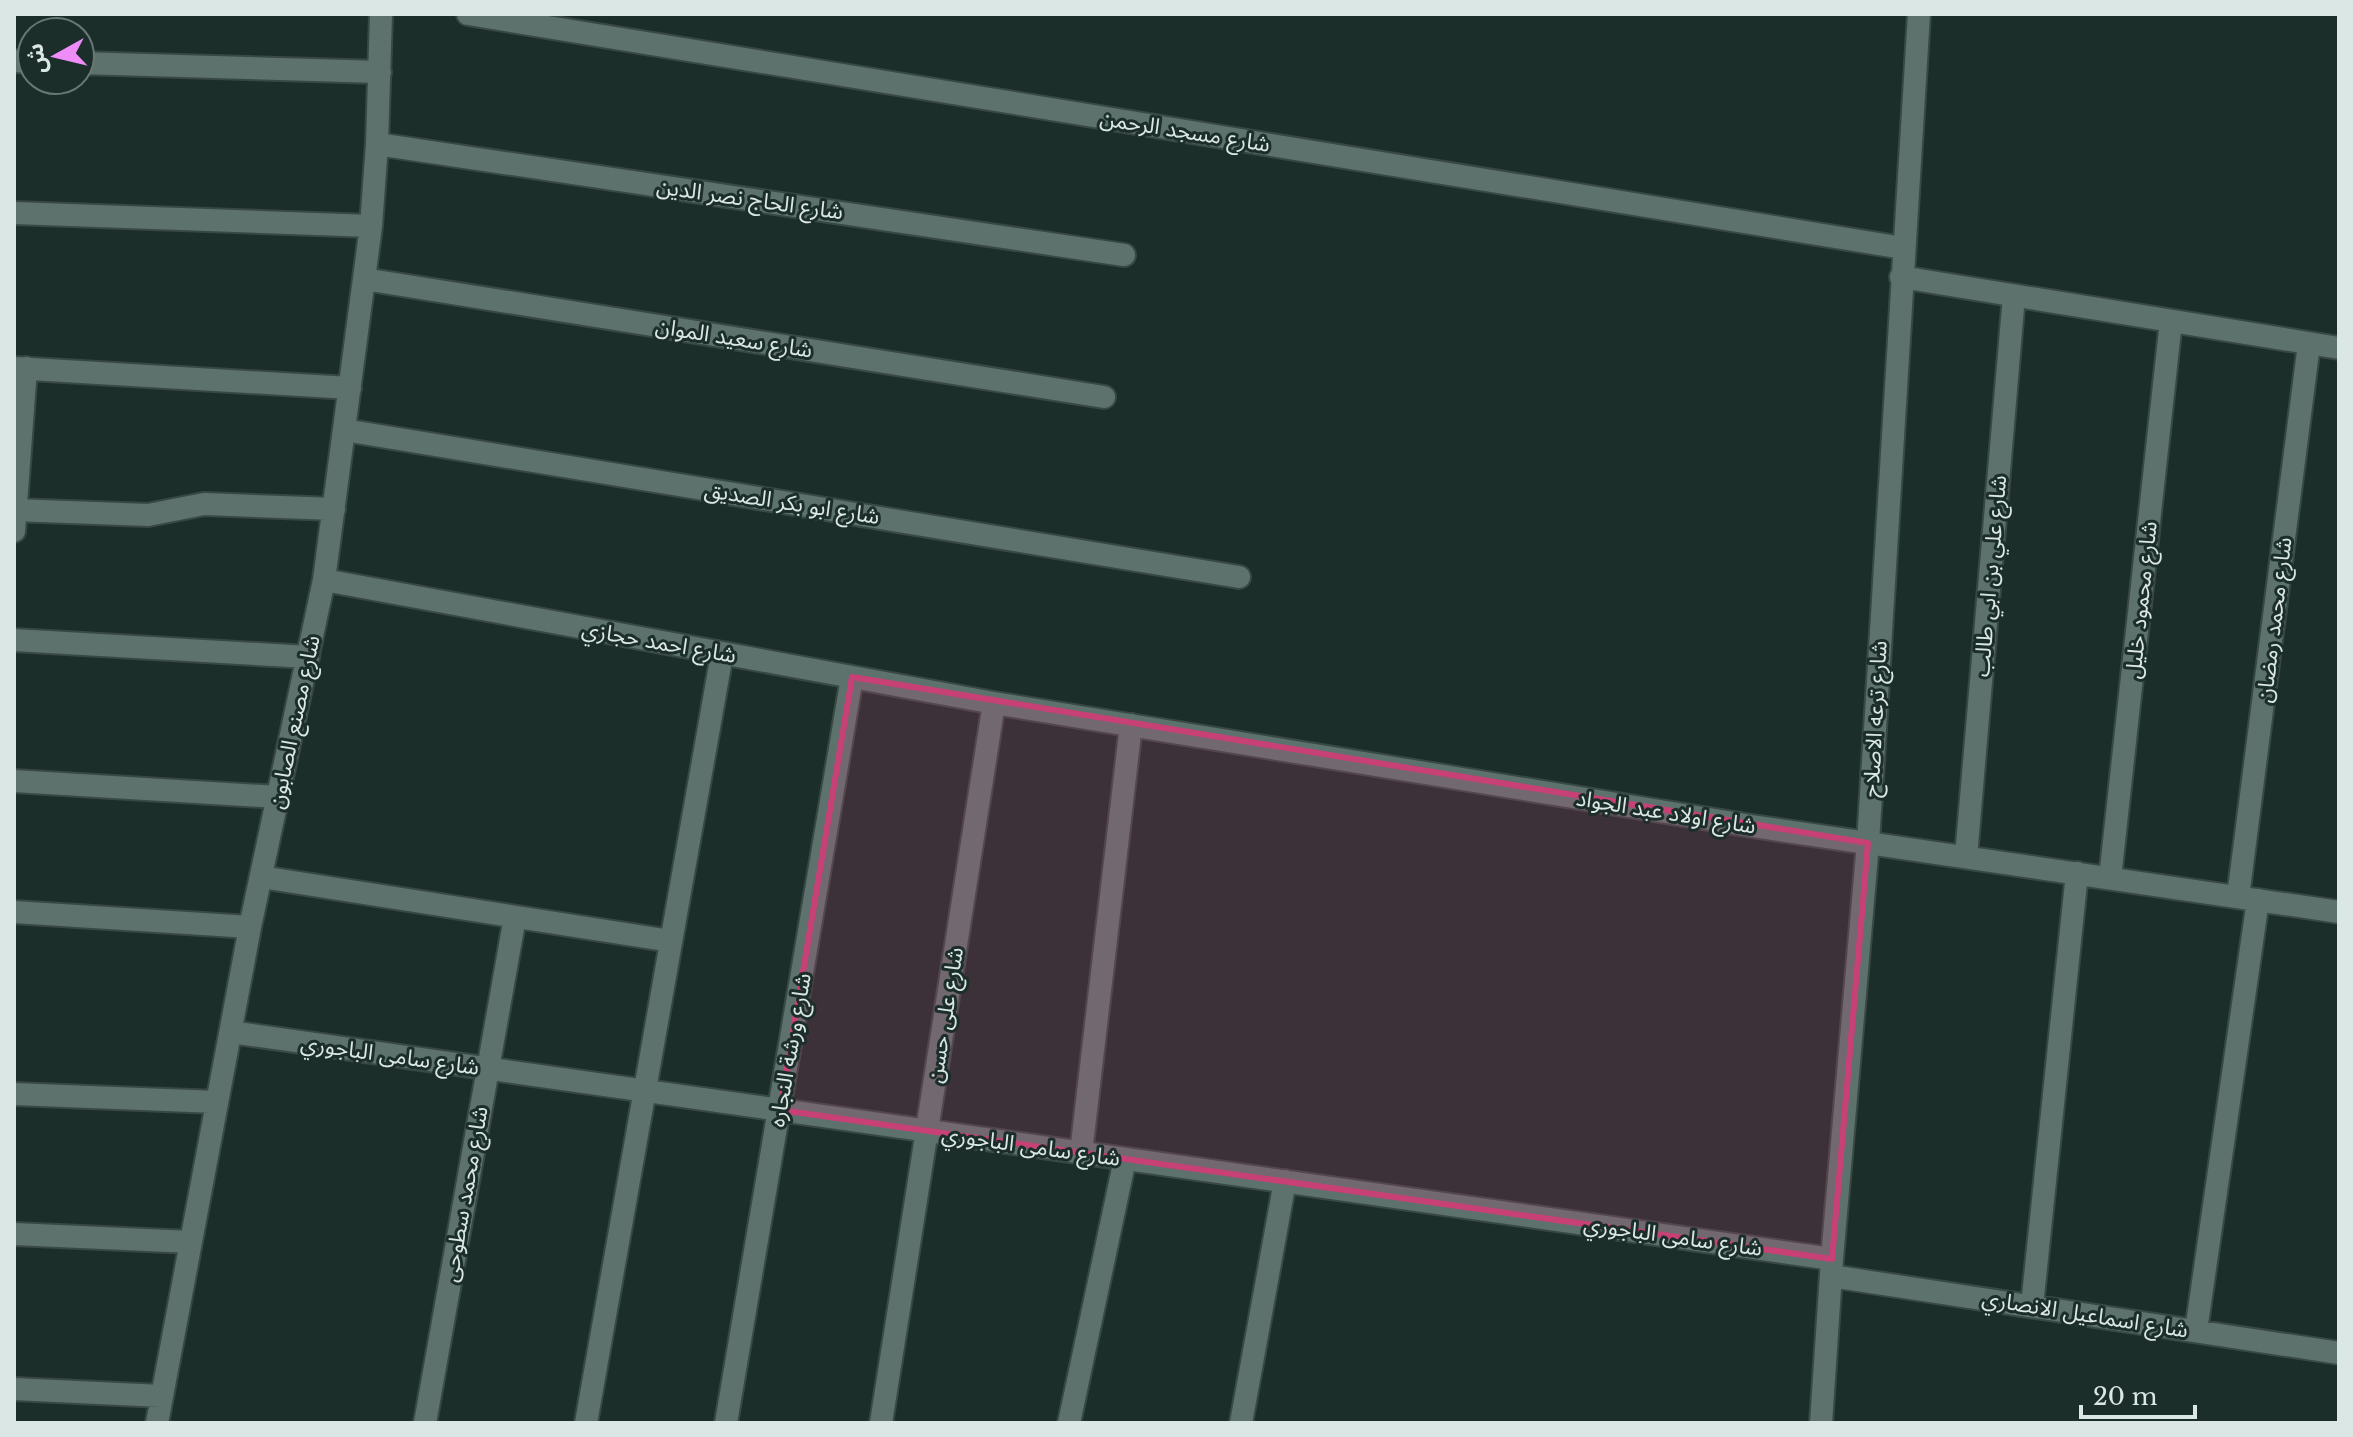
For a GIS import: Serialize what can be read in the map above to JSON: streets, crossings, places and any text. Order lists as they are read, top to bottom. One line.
{"streets":{"street":["شارع مسجد الرحمن","شارع الحاج نصر الدين","شارع سعيد الموان","شارع ابو بكر الصديق","شارع علي بن ابي طالب","شارع محمود خليل","شارع محمد رمضان","شارع احمد حجازي","شارع ترعه الاصلاح","شارع مصنع الصابون","شارع اولاد عبد الجواد","شارع على حسن","شارع ورشة النجاره","شارع سامى الباجوري","شارع محمد سطوحى","شارع اسماعيل الانصاري"]},"crossings":[["شارع مسجد الرحمن","شارع ترعه الاصلاح"],["شارع الحاج نصر الدين","شارع مصنع الصابون"],["شارع سعيد الموان","شارع مصنع الصابون"],["شارع ابو بكر الصديق","شارع مصنع الصابون"],["شارع علي بن ابي طالب","شارع اولاد عبد الجواد"],["شارع محمود خليل","شارع اولاد عبد الجواد"],["شارع محمد رمضان","شارع اولاد عبد الجواد"],["شارع محمد رمضان","شارع اسماعيل الانصاري"],["شارع احمد حجازي","شارع مصنع الصابون"],["شارع احمد حجازي","شارع اولاد عبد الجواد"],["شارع احمد حجازي","شارع على حسن"],["شارع احمد حجازي","شارع ورشة النجاره"],["شارع ترعه الاصلاح","شارع اولاد عبد الجواد"],["شارع ترعه الاصلاح","شارع سامى الباجوري"],["شارع ترعه الاصلاح","شارع اسماعيل الانصاري"],["شارع مصنع الصابون","شارع سامى الباجوري"],["شارع اولاد عبد الجواد","شارع على حسن"],["شارع على حسن","شارع سامى الباجوري"],["شارع ورشة النجاره","شارع سامى الباجوري"],["شارع سامى الباجوري","شارع محمد سطوحى"],["شارع سامى الباجوري","شارع اسماعيل الانصاري"]],"scale_bar":"20 m","north":"left"}
